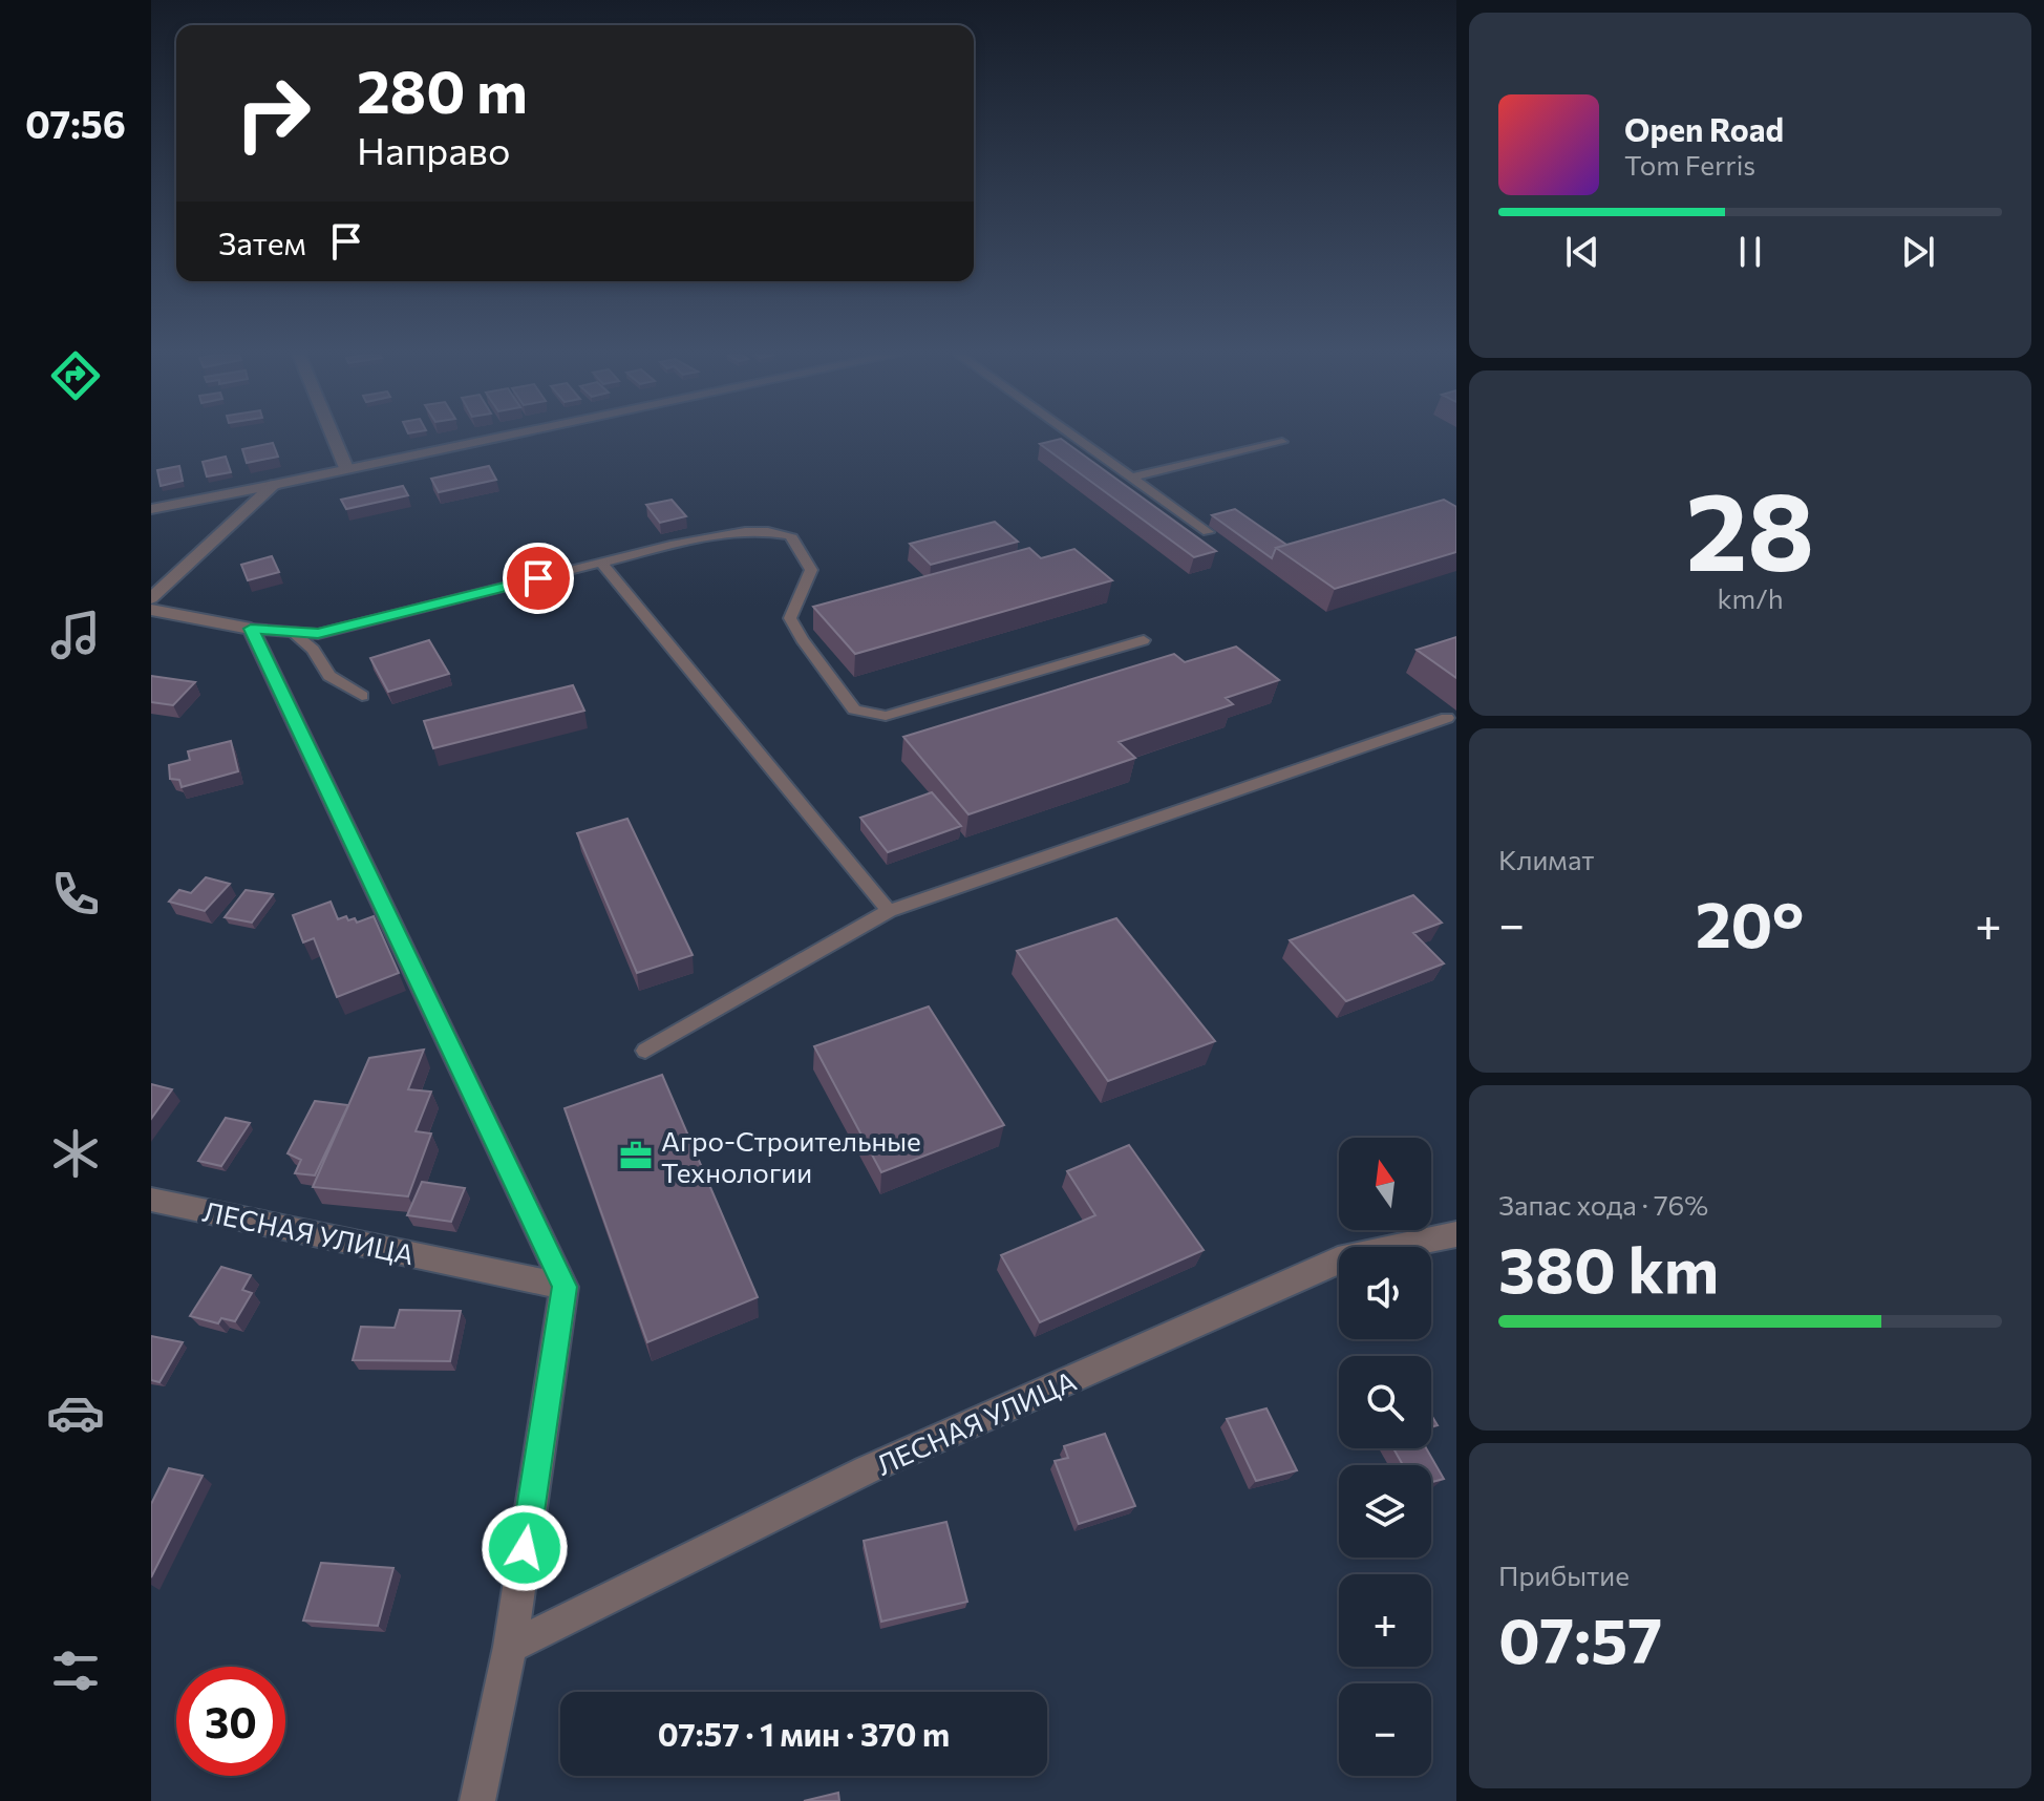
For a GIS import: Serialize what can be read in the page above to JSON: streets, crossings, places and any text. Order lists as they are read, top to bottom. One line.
{"streets":{"street":["ЛЕСНАЯ УЛИЦА"]},"places":{"office":["Агро-Строительные Технологии"]},"north":"top","page":{"tabs":"07:56","turn":["280 m","Направо"],"song":["Open Road","Tom Ferris"],"then":"Затем","tile":[["28","km/h"],"Климат",["Запас хода · 76%","380 km"],["Прибытие","07:57"]],"heat":["−","20°","+"],"map_buttons":["+","−"],"limit":"30","trip":"07:57 · 1 мин · 370 m"}}
